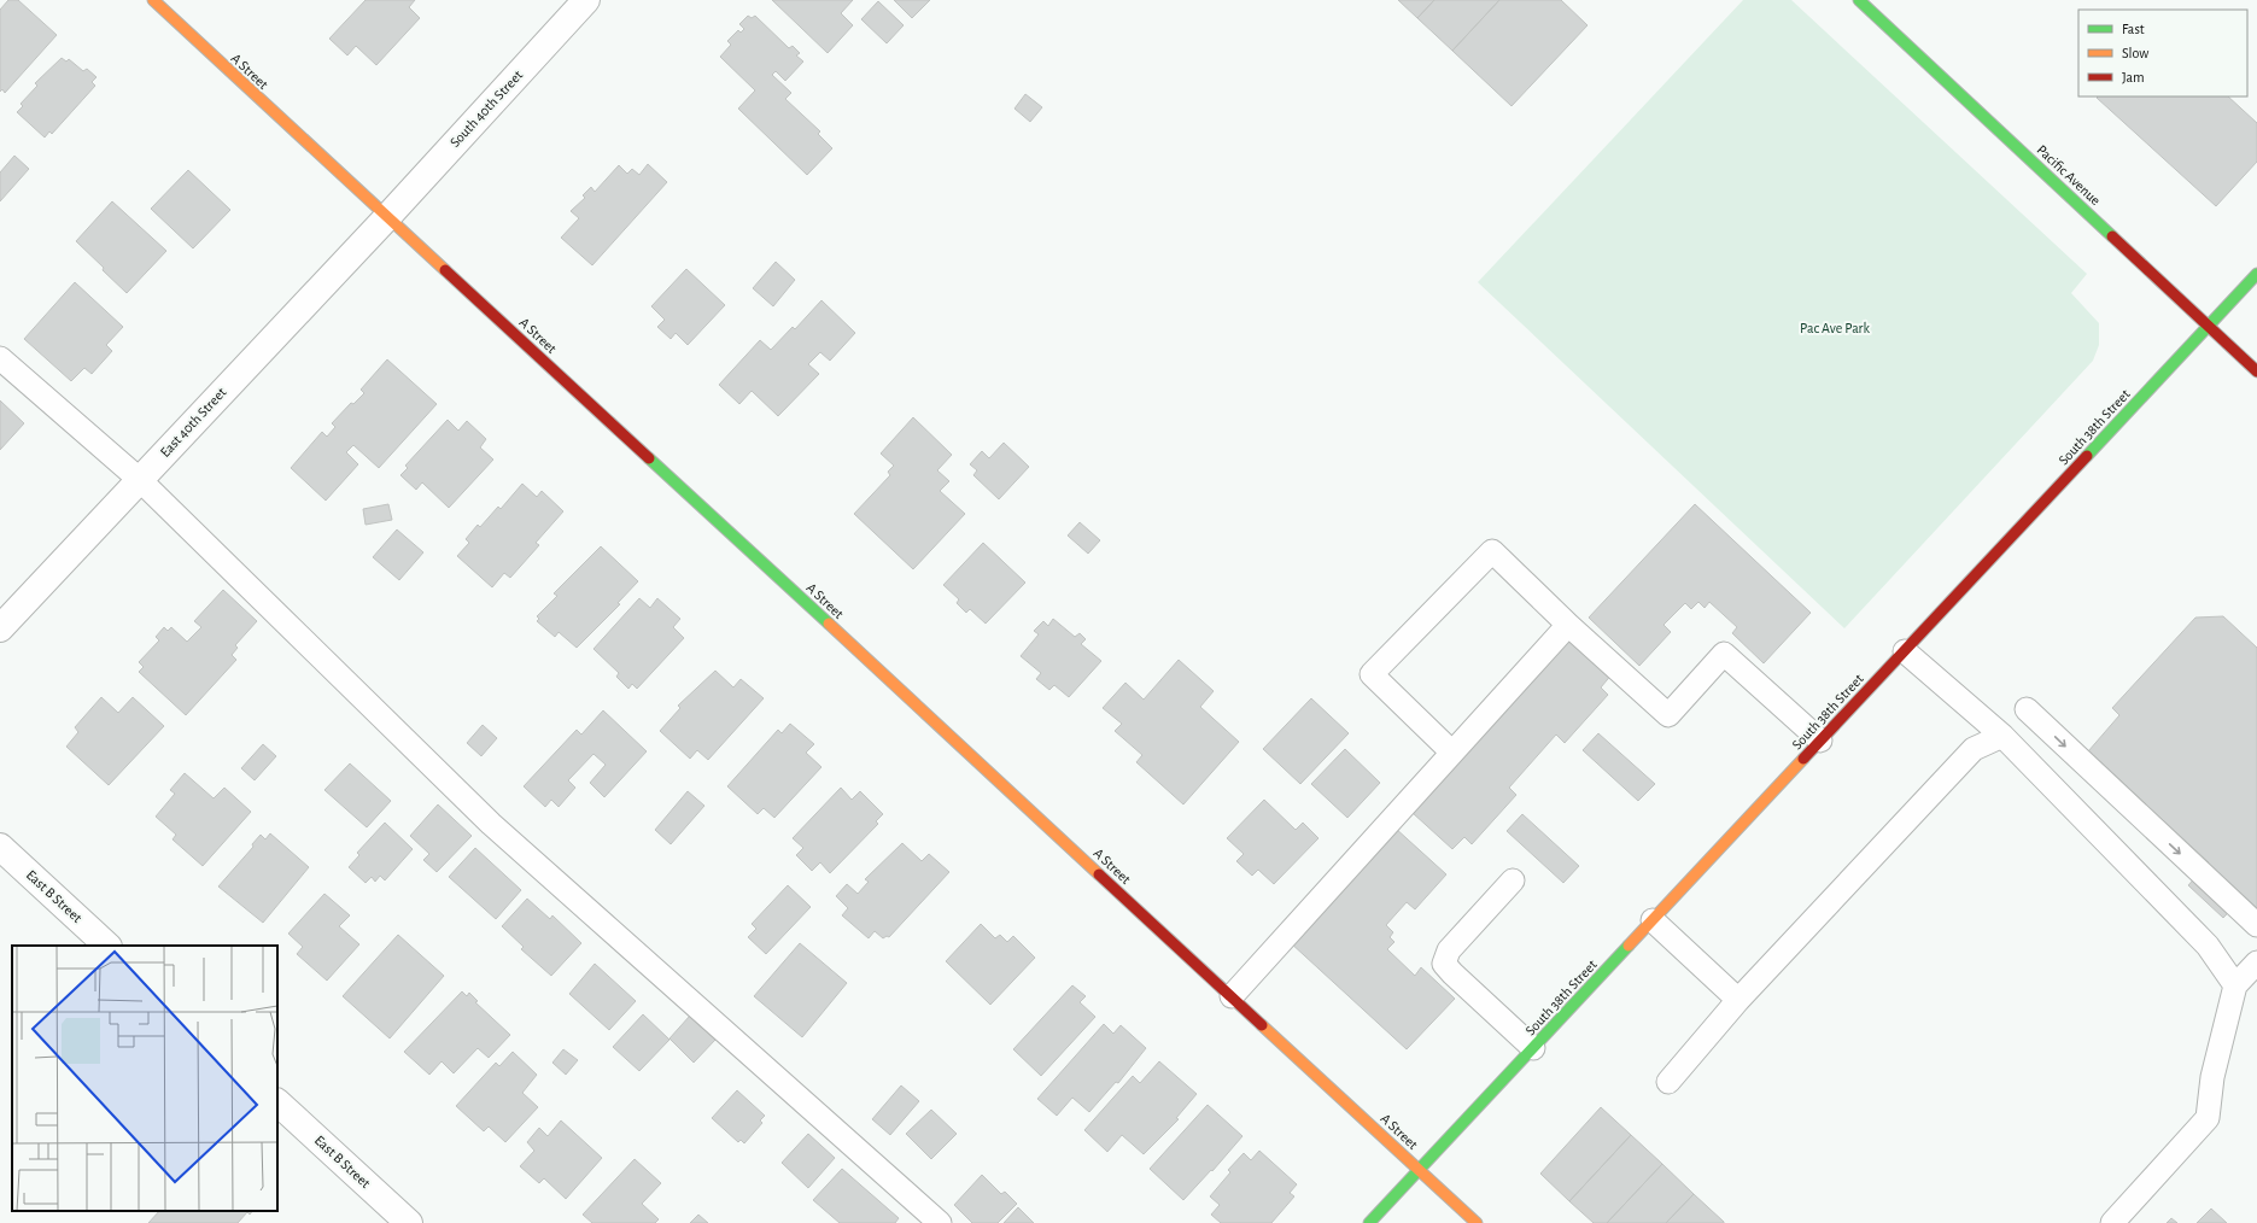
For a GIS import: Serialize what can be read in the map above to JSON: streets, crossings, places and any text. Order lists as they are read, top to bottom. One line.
{"streets":{"main road":["A Street","Pacific Avenue","South 38th Street"],"street":["South 40th Street","East 40th Street","East B Street"]},"crossings":[["A Street","South 40th Street"],["A Street","East 40th Street"],["A Street","South 38th Street"],["South 40th Street","East 40th Street"],["Pacific Avenue","South 38th Street"]],"parks":["Pac Ave Park"],"legend":["Fast","Slow","Jam"]}
